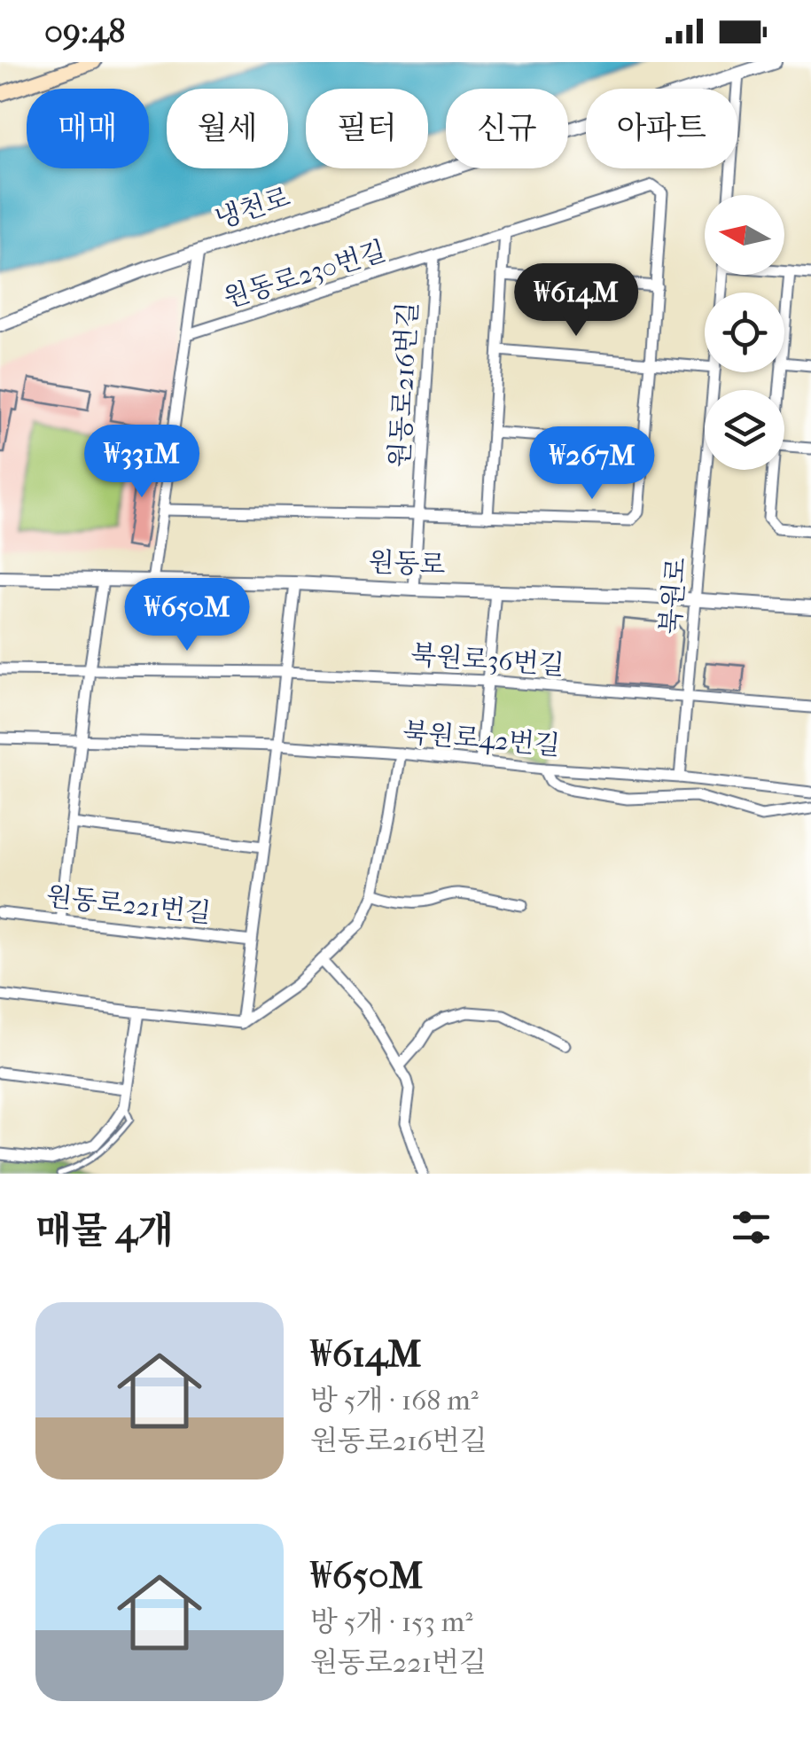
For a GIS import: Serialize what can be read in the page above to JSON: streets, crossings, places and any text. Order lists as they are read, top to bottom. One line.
{"streets":{"street":["냉천로","원동로230번길","원동로216번길","원동로","북원로","북원로36번길","북원로42번길","원동로221번길"]},"crossings":[["냉천로","원동로230번길"],["원동로230번길","원동로216번길"],["원동로230번길","원동로"],["원동로216번길","원동로"],["원동로","북원로"],["북원로","북원로36번길"],["북원로","북원로42번길"]],"north":"left","page":{"status":"09:48","chip":["매매","월세","필터","신규","아파트"],"price":["₩614M","₩331M","₩267M","₩650M"],"heading":"매물 4개","list":[{"name":"₩614M","note":"방 5개 · 168 m² · 원동로216번길"},{"name":"₩650M","note":"방 5개 · 153 m² · 원동로221번길"}]}}
